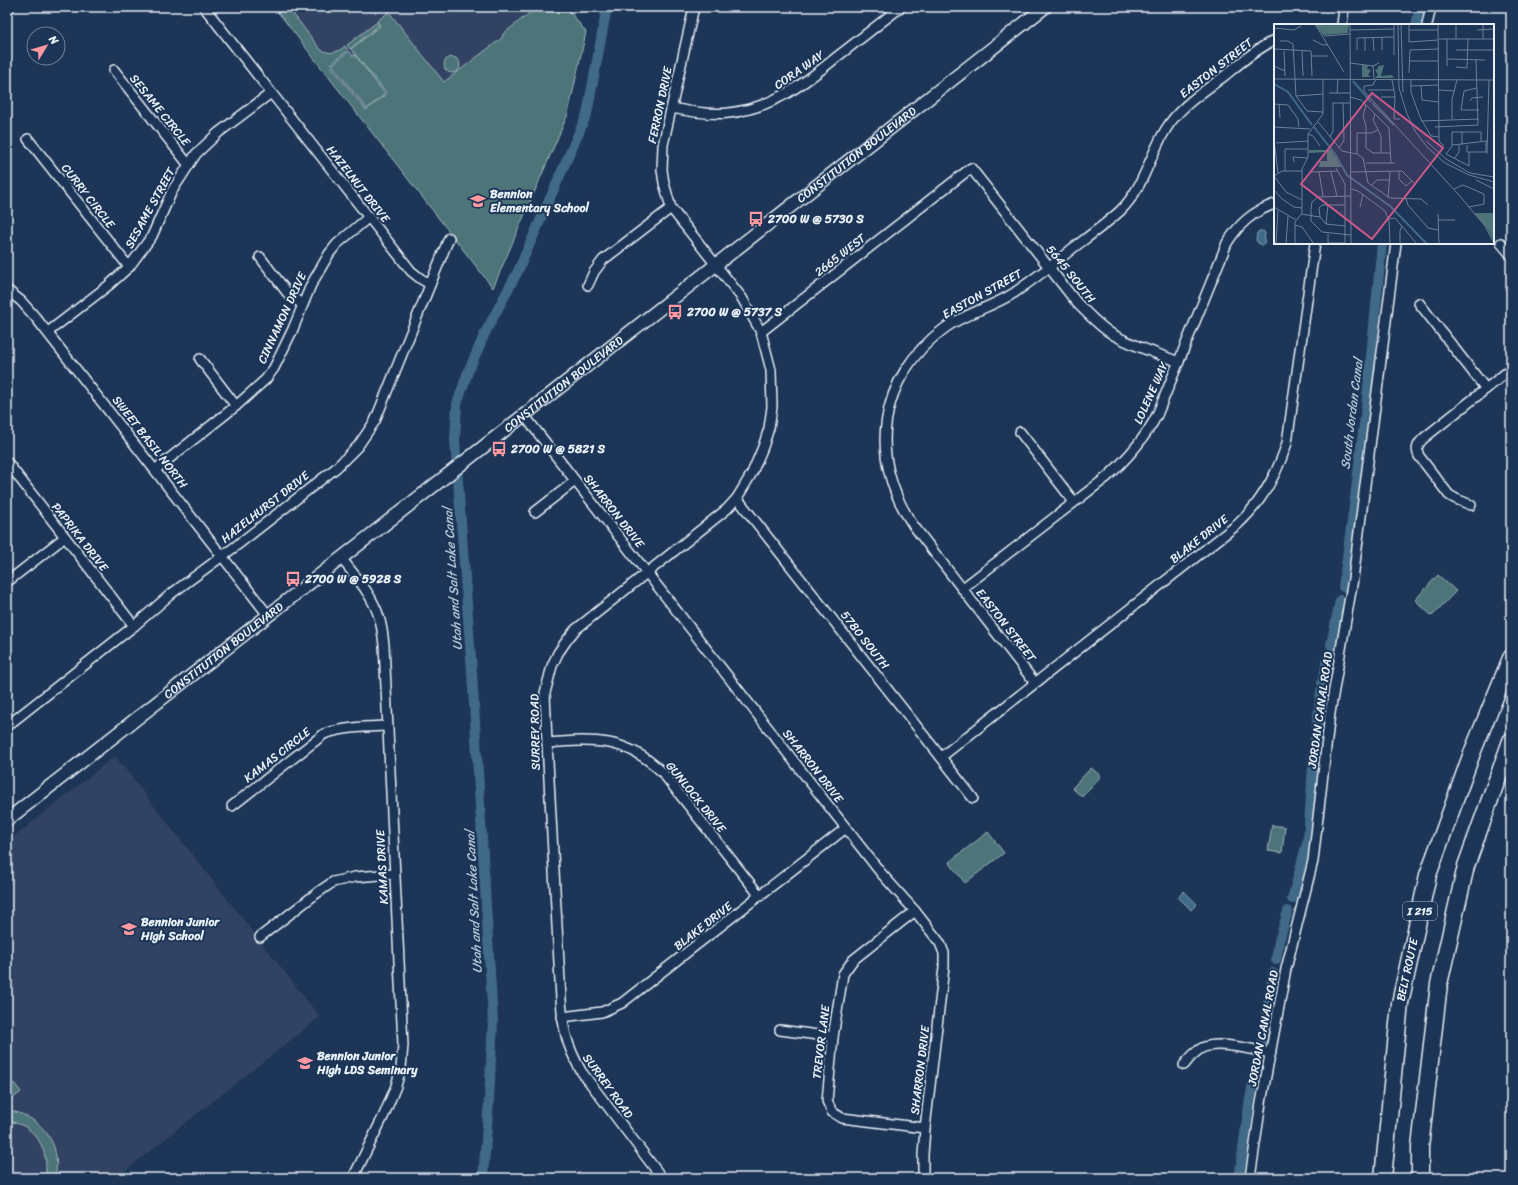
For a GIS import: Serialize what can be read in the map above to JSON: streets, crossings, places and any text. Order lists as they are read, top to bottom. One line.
{"streets":{"highway":["I 215","BELT ROUTE"],"main road":["CONSTITUTION BOULEVARD"],"street":["EASTON STREET","CORA WAY","FERRON DRIVE","SESAME CIRCLE","HAZELNUT DRIVE","CURRY CIRCLE","SESAME STREET","2665 WEST","5645 SOUTH","CINNAMON DRIVE","LOLENE WAY","SWEET BASIL NORTH","HAZELHURST DRIVE","SHARRON DRIVE","PAPRIKA DRIVE","BLAKE DRIVE","5780 SOUTH","JORDAN CANAL ROAD","SURREY ROAD","KAMAS CIRCLE","GUNLOCK DRIVE","KAMAS DRIVE","TREVOR LANE"]},"crossings":[["EASTON STREET","5645 SOUTH"],["EASTON STREET","LOLENE WAY"],["EASTON STREET","BLAKE DRIVE"],["CORA WAY","FERRON DRIVE"],["FERRON DRIVE","CONSTITUTION BOULEVARD"],["FERRON DRIVE","SURREY ROAD"],["SESAME CIRCLE","SESAME STREET"],["CONSTITUTION BOULEVARD","SWEET BASIL NORTH"],["CONSTITUTION BOULEVARD","SHARRON DRIVE"],["CONSTITUTION BOULEVARD","SURREY ROAD"],["CONSTITUTION BOULEVARD","KAMAS DRIVE"],["HAZELNUT DRIVE","SESAME STREET"],["HAZELNUT DRIVE","CINNAMON DRIVE"],["HAZELNUT DRIVE","HAZELHURST DRIVE"],["CURRY CIRCLE","SESAME STREET"],["SESAME STREET","SWEET BASIL NORTH"],["2665 WEST","5645 SOUTH"],["2665 WEST","SURREY ROAD"],["5645 SOUTH","LOLENE WAY"],["CINNAMON DRIVE","SWEET BASIL NORTH"],["SWEET BASIL NORTH","HAZELHURST DRIVE"],["HAZELHURST DRIVE","PAPRIKA DRIVE"],["SHARRON DRIVE","BLAKE DRIVE"],["SHARRON DRIVE","SURREY ROAD"],["SHARRON DRIVE","TREVOR LANE"],["BLAKE DRIVE","5780 SOUTH"],["BLAKE DRIVE","SURREY ROAD"],["BLAKE DRIVE","GUNLOCK DRIVE"],["5780 SOUTH","SURREY ROAD"],["SURREY ROAD","GUNLOCK DRIVE"],["KAMAS CIRCLE","KAMAS DRIVE"]],"water":["South Jordan Canal","Utah and Salt Lake Canal"],"places":{"school or university":["Bennion Elementary School","Bennion Junior High School","Bennion Junior High LDS Seminary"],"bus stop":["2700 W @ 5730 S","2700 W @ 5737 S","2700 W @ 5821 S","2700 W @ 5928 S"]},"north":"top right"}
